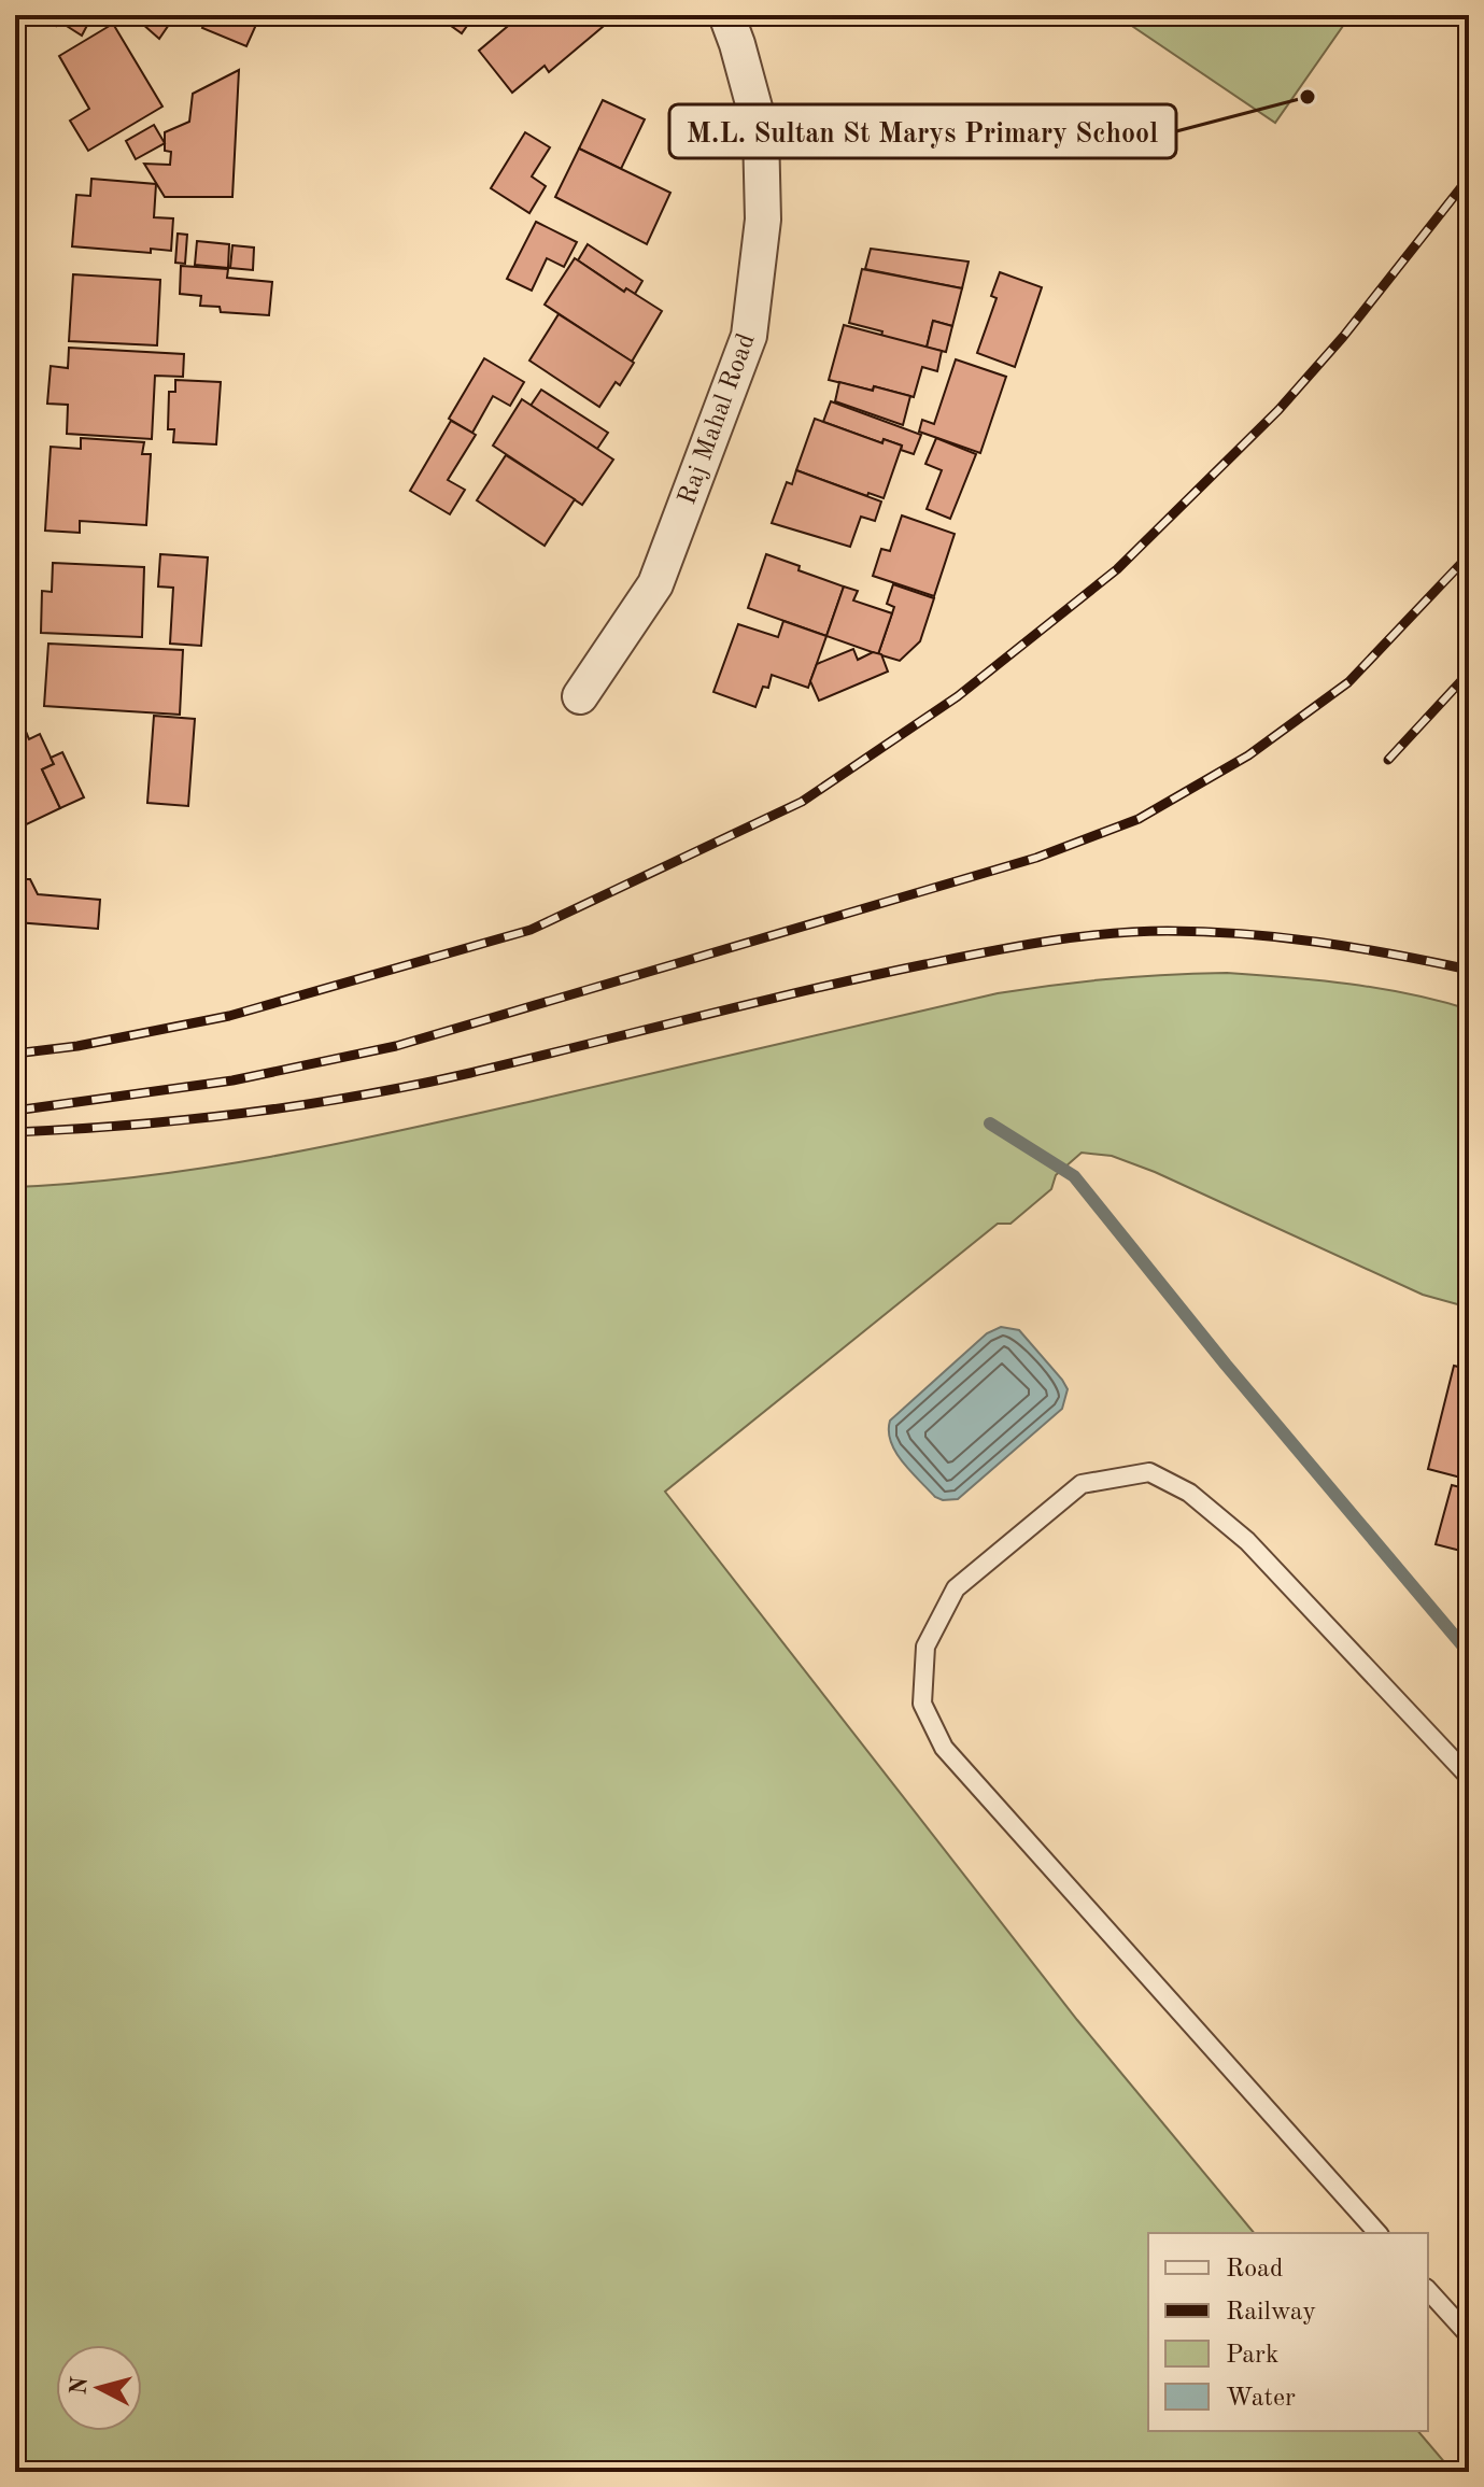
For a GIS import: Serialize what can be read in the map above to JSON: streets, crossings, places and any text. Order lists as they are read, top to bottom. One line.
{"streets":{"street":["Raj Mahal Road"]},"places":["M.L. Sultan St Marys Primary School"],"legend":["Road","Railway","Park","Water"],"north":"left"}
